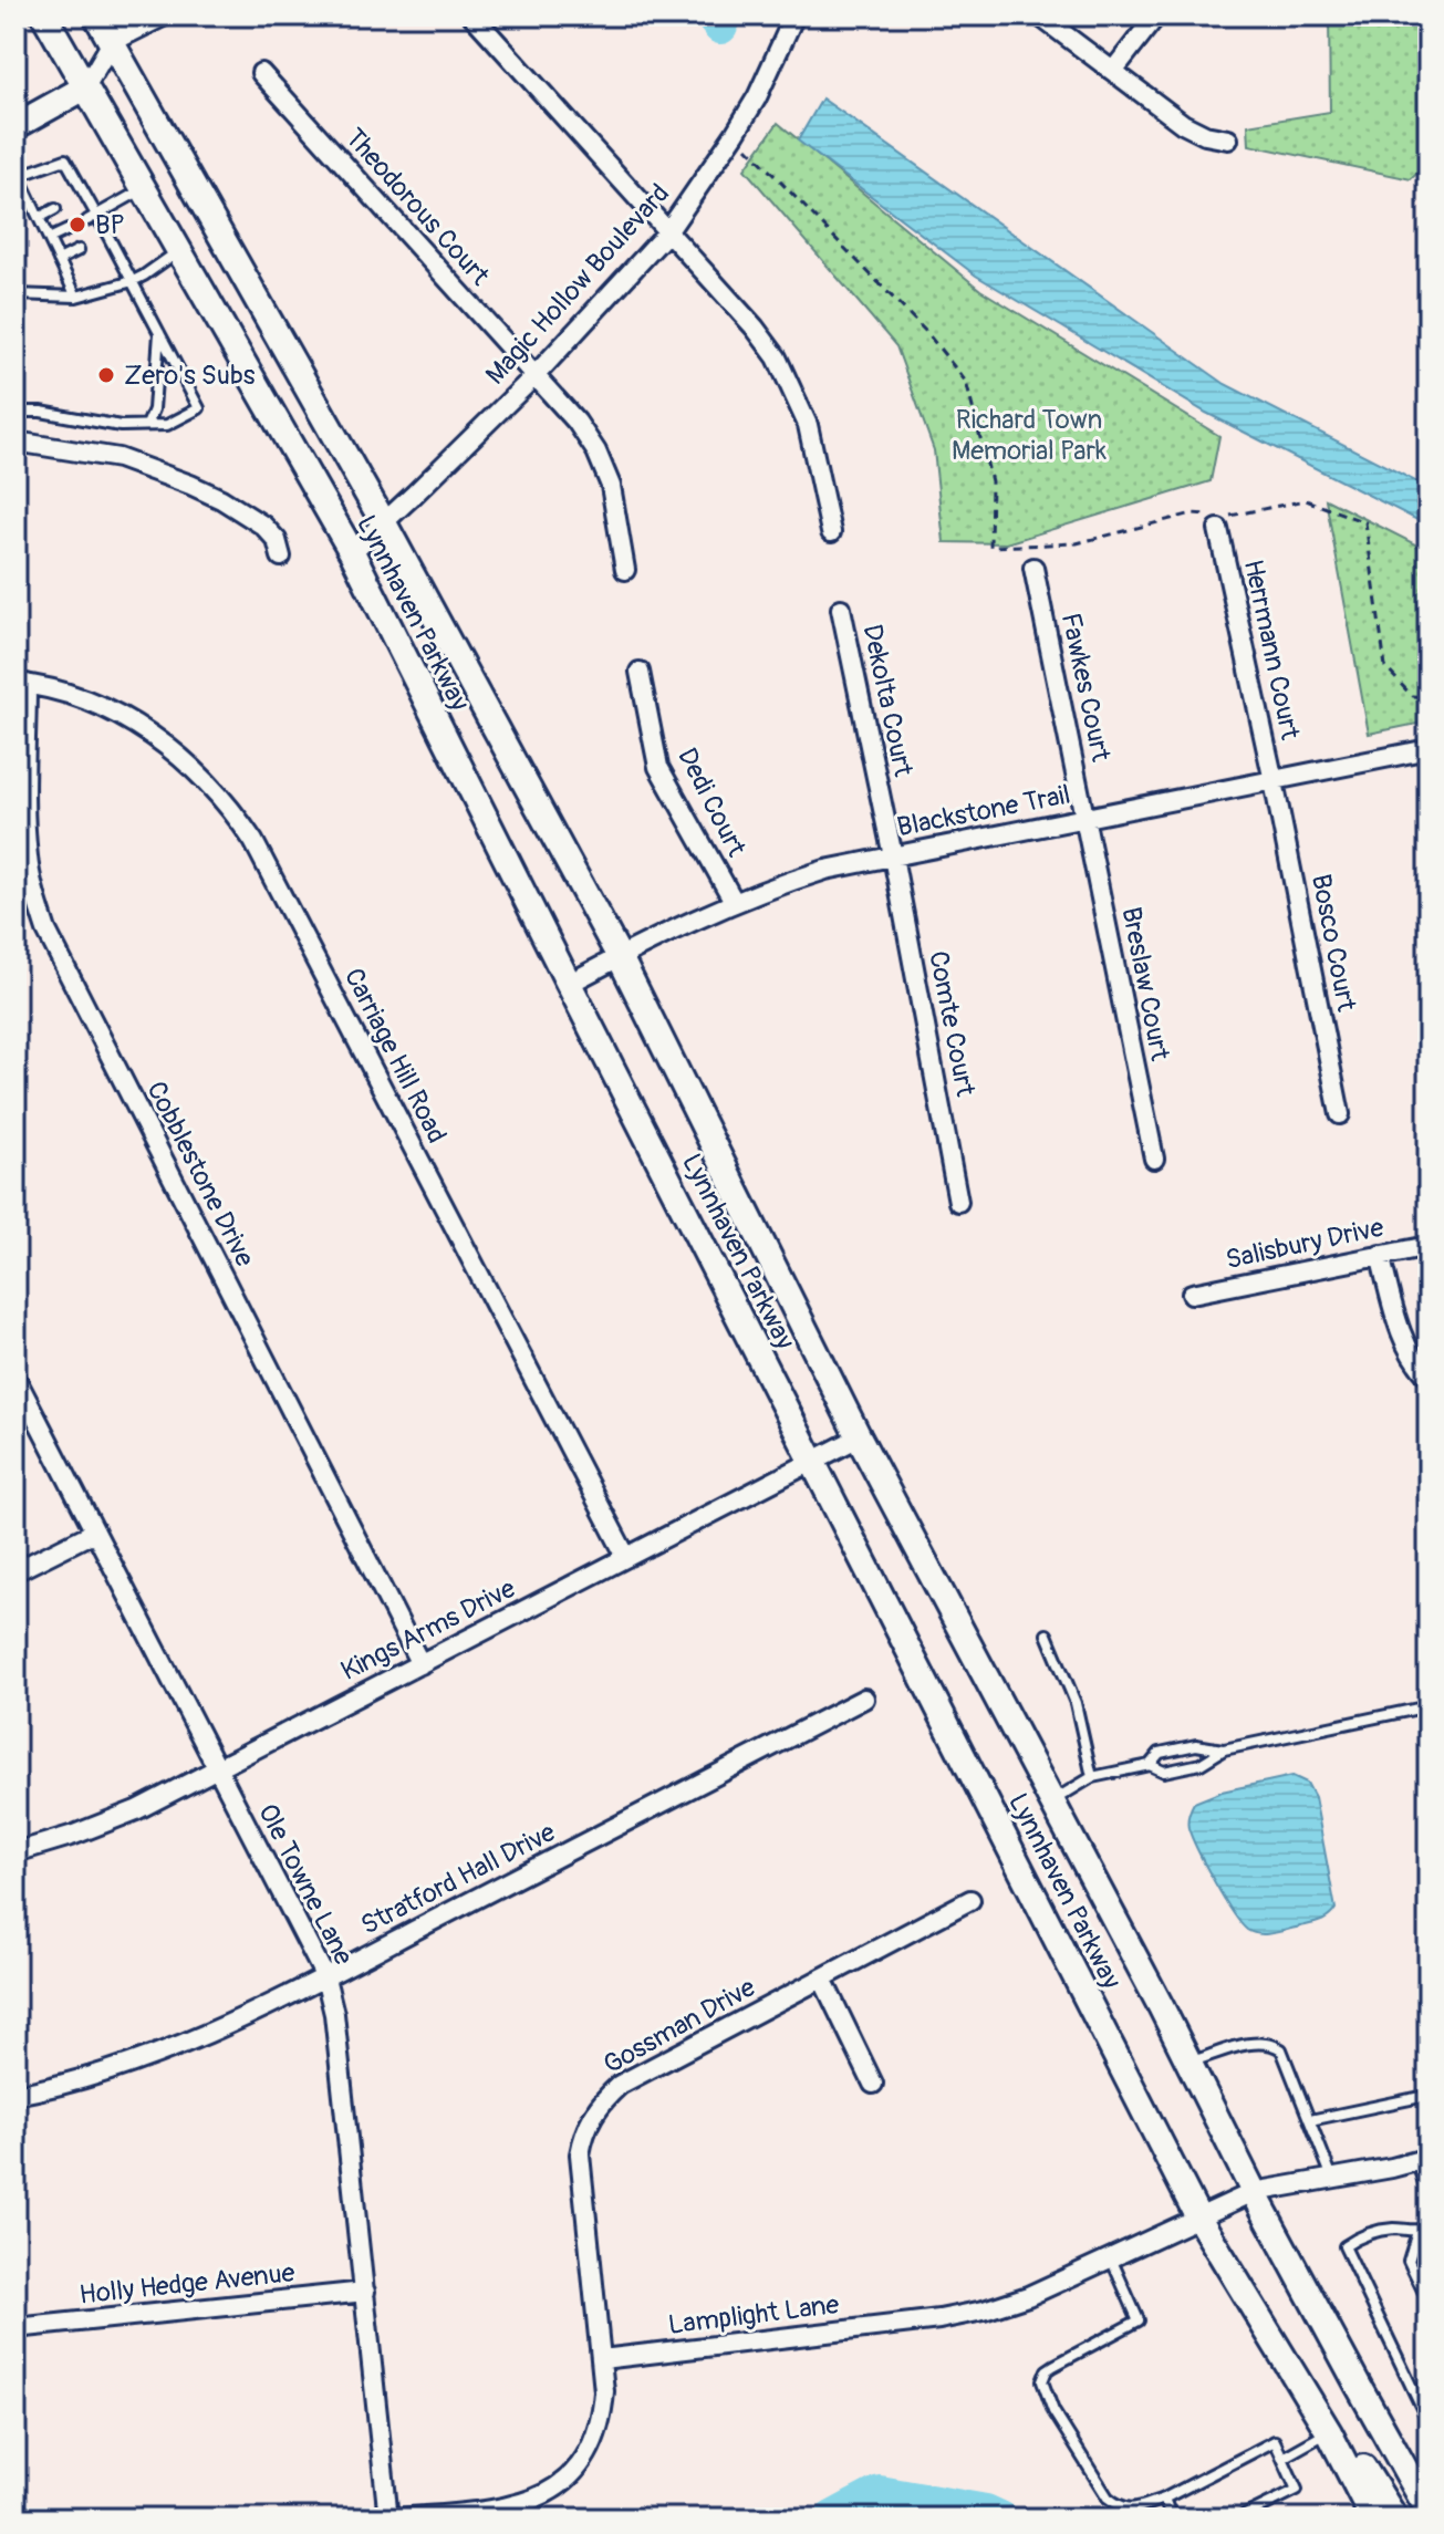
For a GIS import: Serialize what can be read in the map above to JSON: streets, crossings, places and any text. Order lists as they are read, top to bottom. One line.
{"streets":{"main road":["Lynnhaven Parkway"],"street":["Theodorous Court","Magic Hollow Boulevard","Herrmann Court","Fawkes Court","Dekolta Court","Dedi Court","Blackstone Trail","Bosco Court","Breslaw Court","Comte Court","Carriage Hill Road","Cobblestone Drive","Salisbury Drive","Kings Arms Drive","Stratford Hall Drive","Ole Towne Lane","Gossman Drive","Holly Hedge Avenue","Lamplight Lane"]},"crossings":[["Theodorous Court","Magic Hollow Boulevard"],["Magic Hollow Boulevard","Lynnhaven Parkway"],["Lynnhaven Parkway","Blackstone Trail"],["Lynnhaven Parkway","Kings Arms Drive"],["Lynnhaven Parkway","Lamplight Lane"],["Herrmann Court","Blackstone Trail"],["Herrmann Court","Bosco Court"],["Fawkes Court","Blackstone Trail"],["Fawkes Court","Breslaw Court"],["Dekolta Court","Blackstone Trail"],["Dekolta Court","Comte Court"],["Dedi Court","Blackstone Trail"],["Blackstone Trail","Bosco Court"],["Blackstone Trail","Breslaw Court"],["Blackstone Trail","Comte Court"],["Carriage Hill Road","Cobblestone Drive"],["Carriage Hill Road","Kings Arms Drive"],["Cobblestone Drive","Kings Arms Drive"],["Kings Arms Drive","Ole Towne Lane"],["Stratford Hall Drive","Ole Towne Lane"],["Ole Towne Lane","Holly Hedge Avenue"],["Gossman Drive","Lamplight Lane"]],"parks":["Richard Town Memorial Park"],"places":["BP","Zero's Subs"]}
